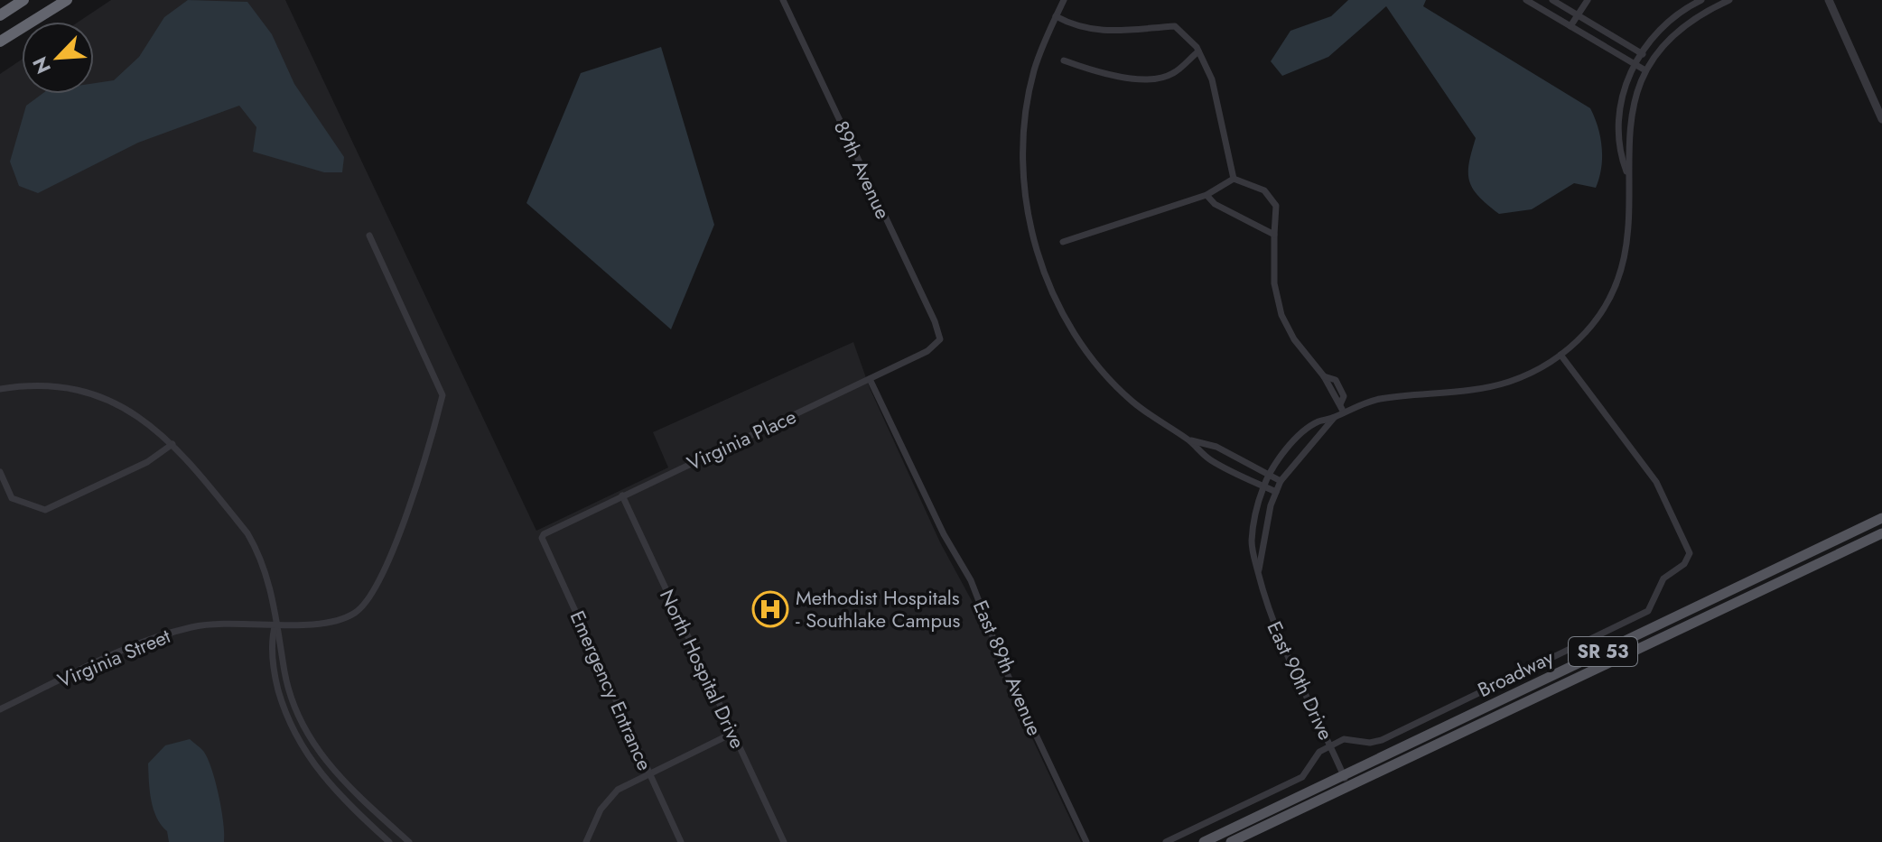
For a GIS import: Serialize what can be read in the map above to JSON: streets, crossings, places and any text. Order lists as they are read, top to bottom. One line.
{"streets":{"main road":["SR 53","Broadway"],"street":["89th Avenue","Virginia Place","Virginia Street","East 89th Avenue","North Hospital Drive","East 90th Drive","Emergency Entrance"]},"crossings":[["89th Avenue","Virginia Place"],["Virginia Place","East 89th Avenue"],["Virginia Place","North Hospital Drive"],["Virginia Place","Emergency Entrance"],["Broadway","East 90th Drive"]],"places":{"hospital":["Methodist Hospitals - Southlake Campus"]},"north":"bottom left"}
